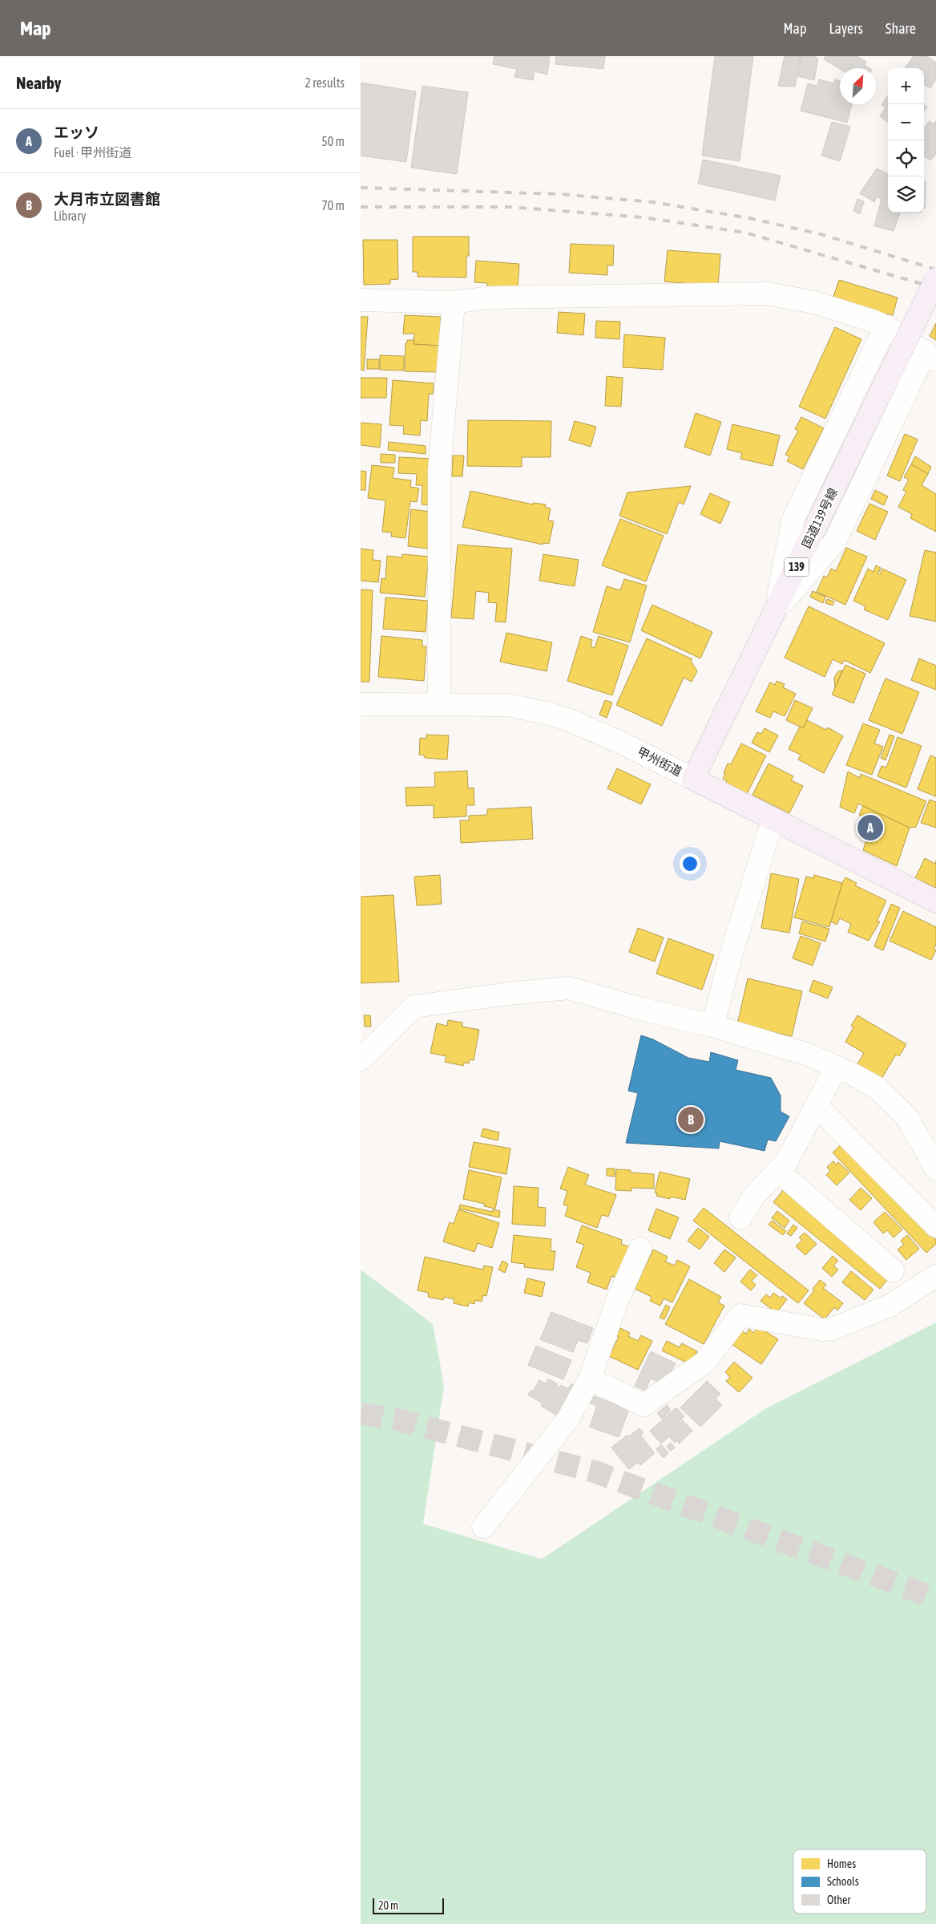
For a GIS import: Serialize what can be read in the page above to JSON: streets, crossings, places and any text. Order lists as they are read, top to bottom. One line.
{"streets":{"highway":["国道139号線","139","甲州街道"]},"crossings":[["国道139号線","甲州街道"]],"legend":["Homes","Schools","Other"],"scale_bar":"20 m","north":"top right","page":{"header":"Map","nav":["Map","Layers","Share"],"heading":["Nearby","2 results"],"map_buttons":["+","−"],"list":[{"mark":"A","name":"エッソ","note":"Fuel · 甲州街道","value":"50 m"},{"mark":"B","name":"大月市立図書館","note":"Library","value":"70 m"}],"pins":["A","B"],"scale":"20 m"}}
